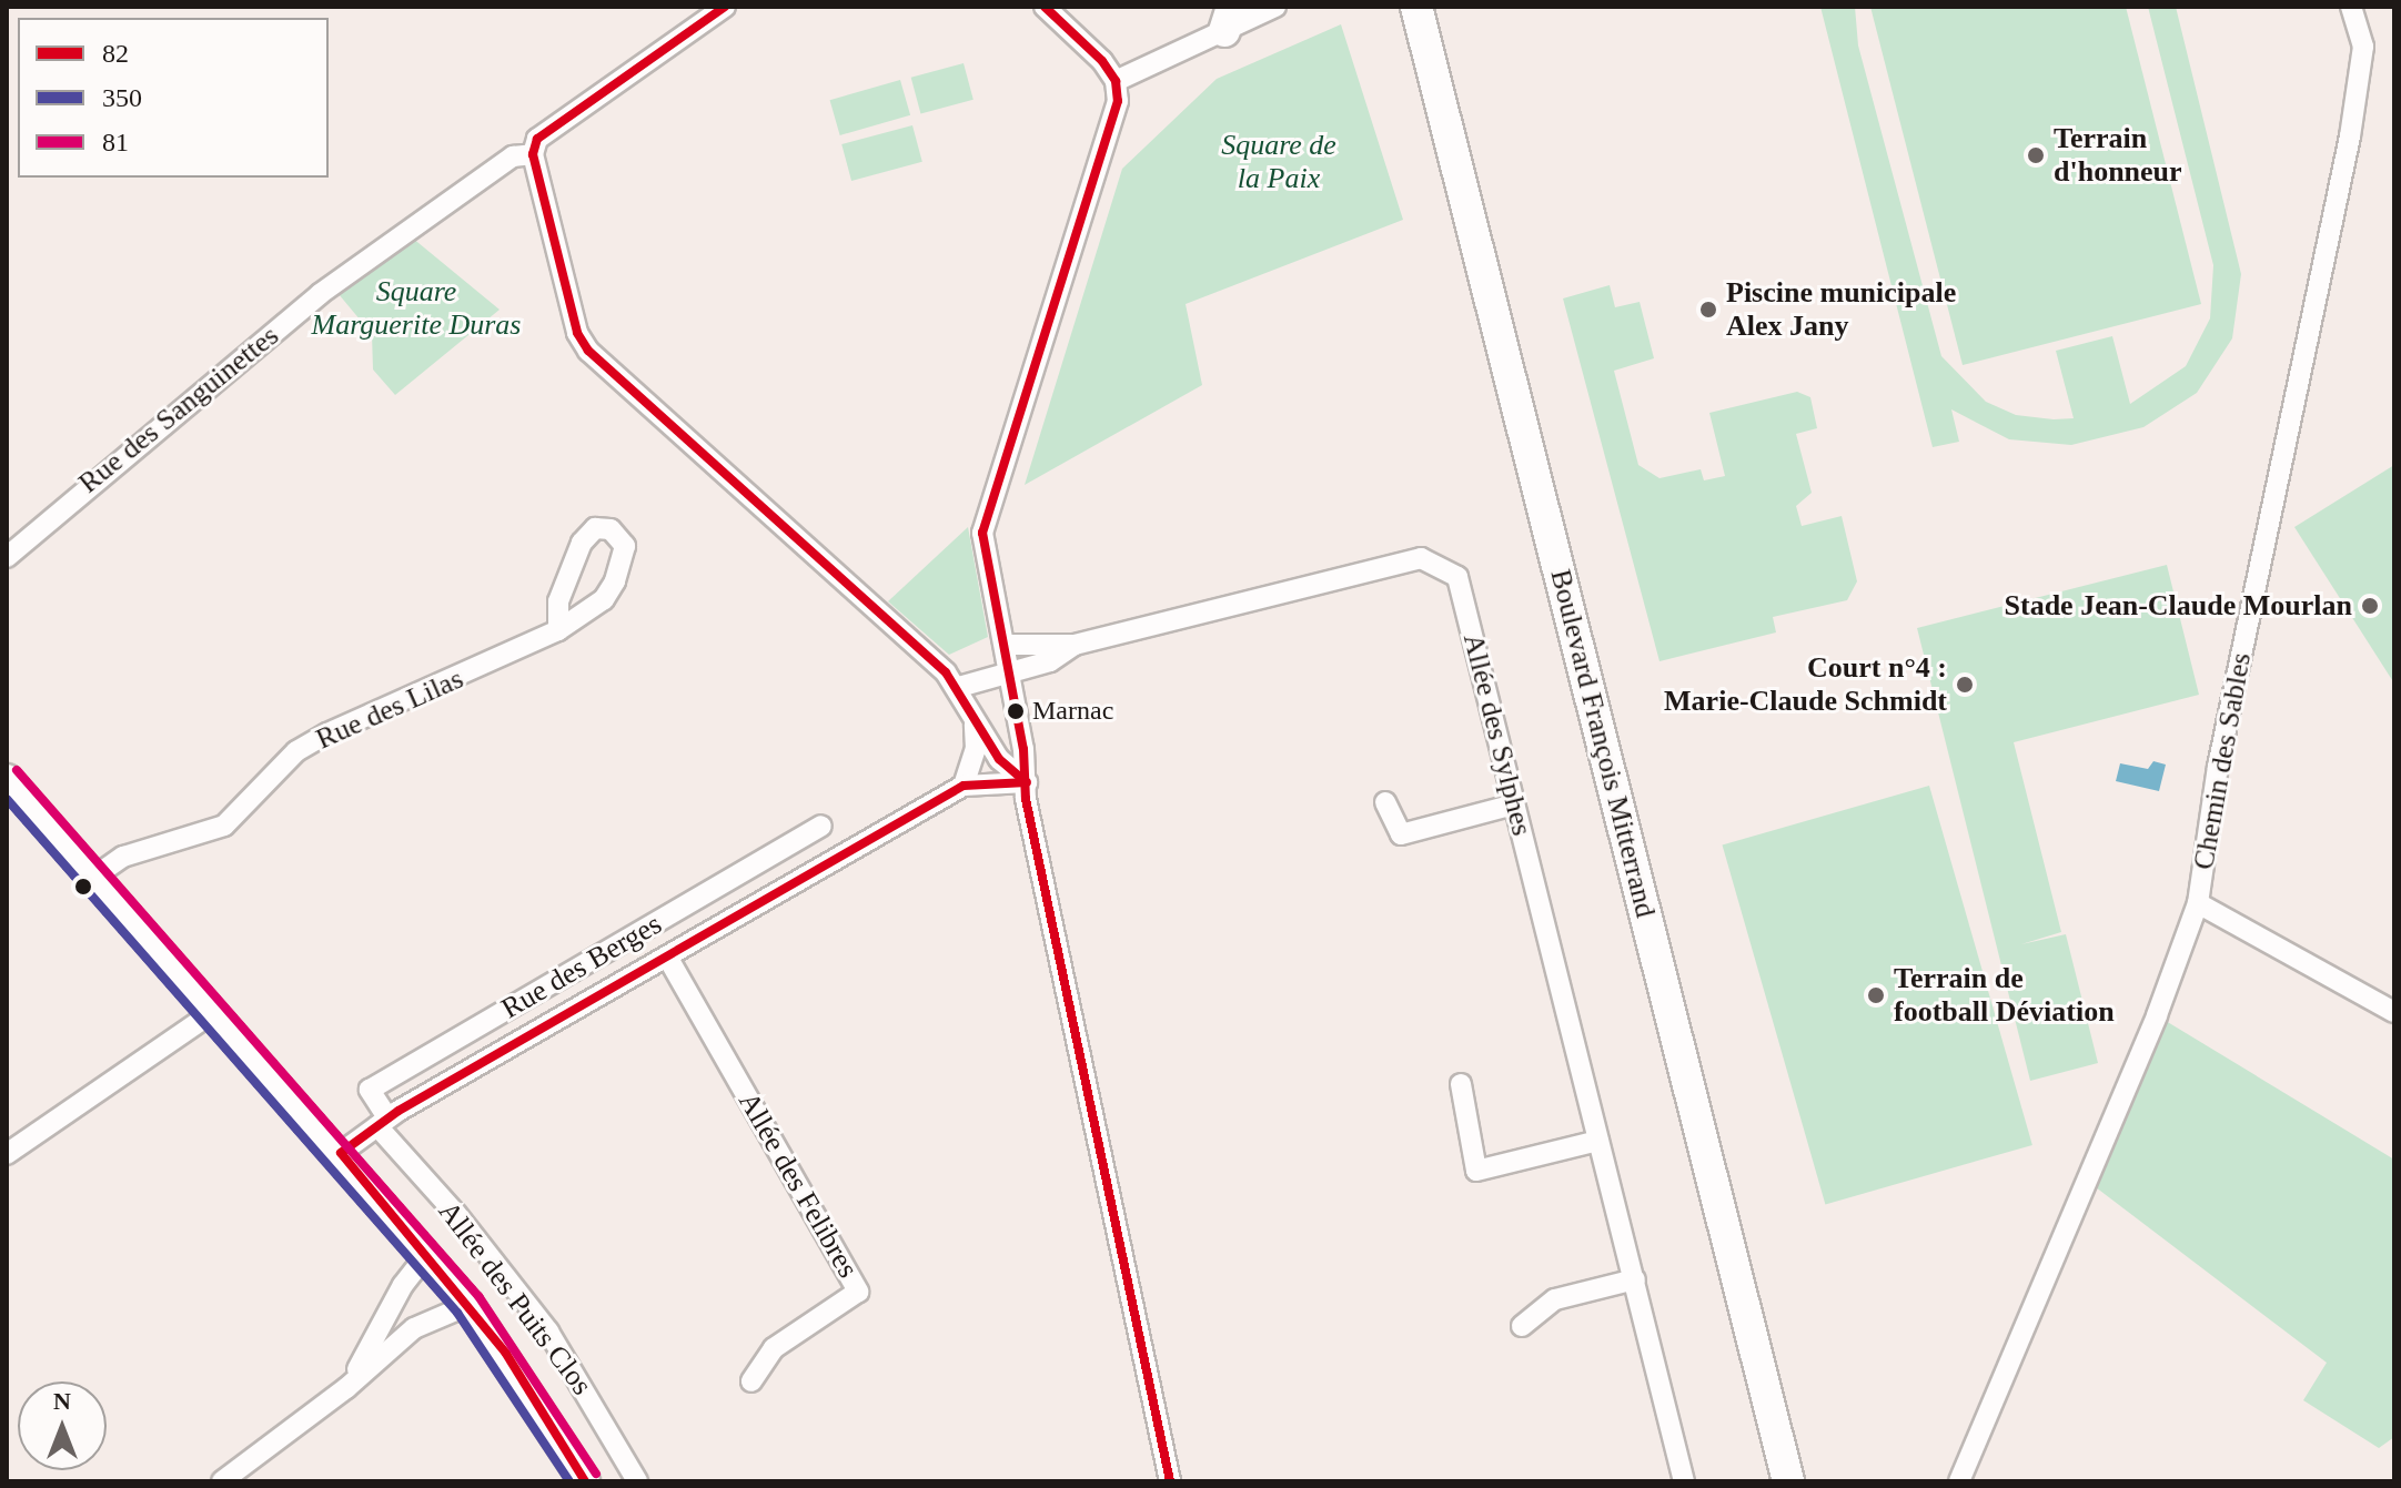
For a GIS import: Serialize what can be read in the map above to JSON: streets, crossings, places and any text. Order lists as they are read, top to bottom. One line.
{"streets":{"main road":["Boulevard François Mitterrand"],"street":["Rue des Sanguinettes","Rue des Lilas","Allée des Sylphes","Chemin des Sables","Rue des Berges","Allée des Felibres","Allée des Puits Clos"]},"crossings":[["Rue des Berges","Allée des Felibres"],["Rue des Berges","Allée des Puits Clos"]],"parks":["Square de la Paix","Square Marguerite Duras"],"places":["Terrain d'honneur","Piscine municipale Alex Jany","Stade Jean-Claude Mourlan","Court n°4 : Marie-Claude Schmidt","Marnac","Terrain de football Déviation"],"lines":["transit line 82","transit line 81","transit line 350"],"legend":["82","350","81"],"north":"top"}
